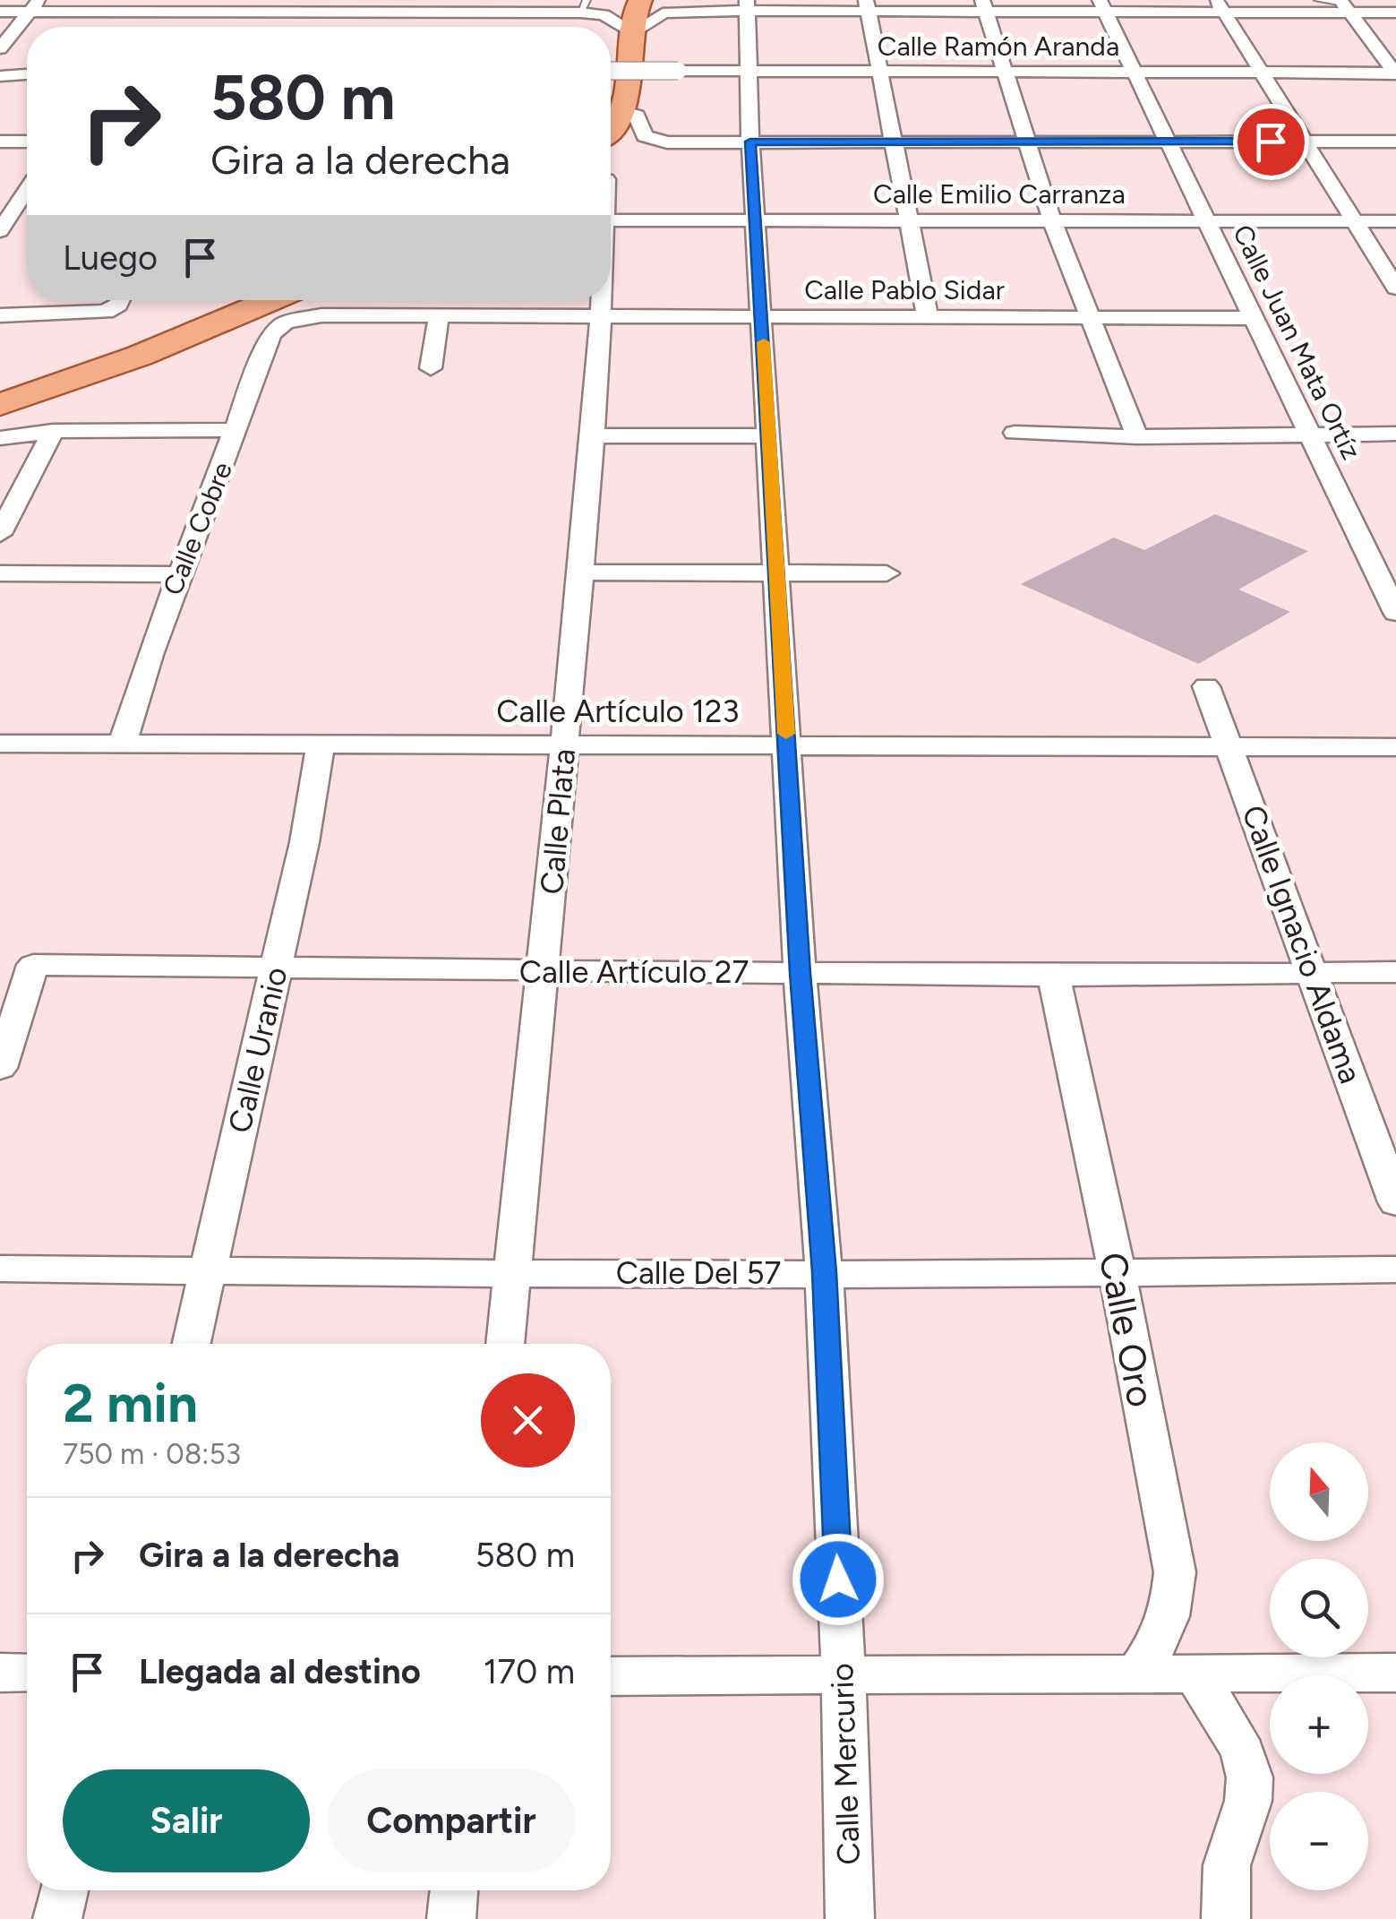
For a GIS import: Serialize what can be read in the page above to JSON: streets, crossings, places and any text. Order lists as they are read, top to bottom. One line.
{"streets":{"street":["Calle Ramón Aranda","Calle Emilio Carranza","Calle Pablo Sidar","Calle Juan Mata Ortíz","Calle Cobre","Calle Artículo 123","Calle Plata","Calle Ignacio Aldama","Calle Artículo 27","Calle Uranio","Calle Del 57","Calle Oro","Calle Mercurio"]},"crossings":[["Calle Ramón Aranda","Calle Juan Mata Ortíz"],["Calle Ramón Aranda","Calle Mercurio"],["Calle Emilio Carranza","Calle Juan Mata Ortíz"],["Calle Emilio Carranza","Calle Mercurio"],["Calle Pablo Sidar","Calle Juan Mata Ortíz"],["Calle Pablo Sidar","Calle Cobre"],["Calle Pablo Sidar","Calle Plata"],["Calle Pablo Sidar","Calle Mercurio"],["Calle Cobre","Calle Artículo 123"],["Calle Artículo 123","Calle Plata"],["Calle Artículo 123","Calle Ignacio Aldama"],["Calle Artículo 123","Calle Uranio"],["Calle Artículo 123","Calle Mercurio"],["Calle Plata","Calle Artículo 27"],["Calle Plata","Calle Del 57"],["Calle Ignacio Aldama","Calle Artículo 27"],["Calle Artículo 27","Calle Uranio"],["Calle Artículo 27","Calle Oro"],["Calle Artículo 27","Calle Mercurio"],["Calle Uranio","Calle Del 57"],["Calle Del 57","Calle Oro"],["Calle Del 57","Calle Mercurio"]],"north":"top","page":{"turn":["580 m","Gira a la derecha"],"then":"Luego","heading":["2 min","750 m · 08:53"],"map_buttons":["+","−"],"list":[{"name":"Gira a la derecha","value":"580 m"},{"name":"Llegada al destino","value":"170 m"}],"buttons":["Salir","Compartir"]}}
